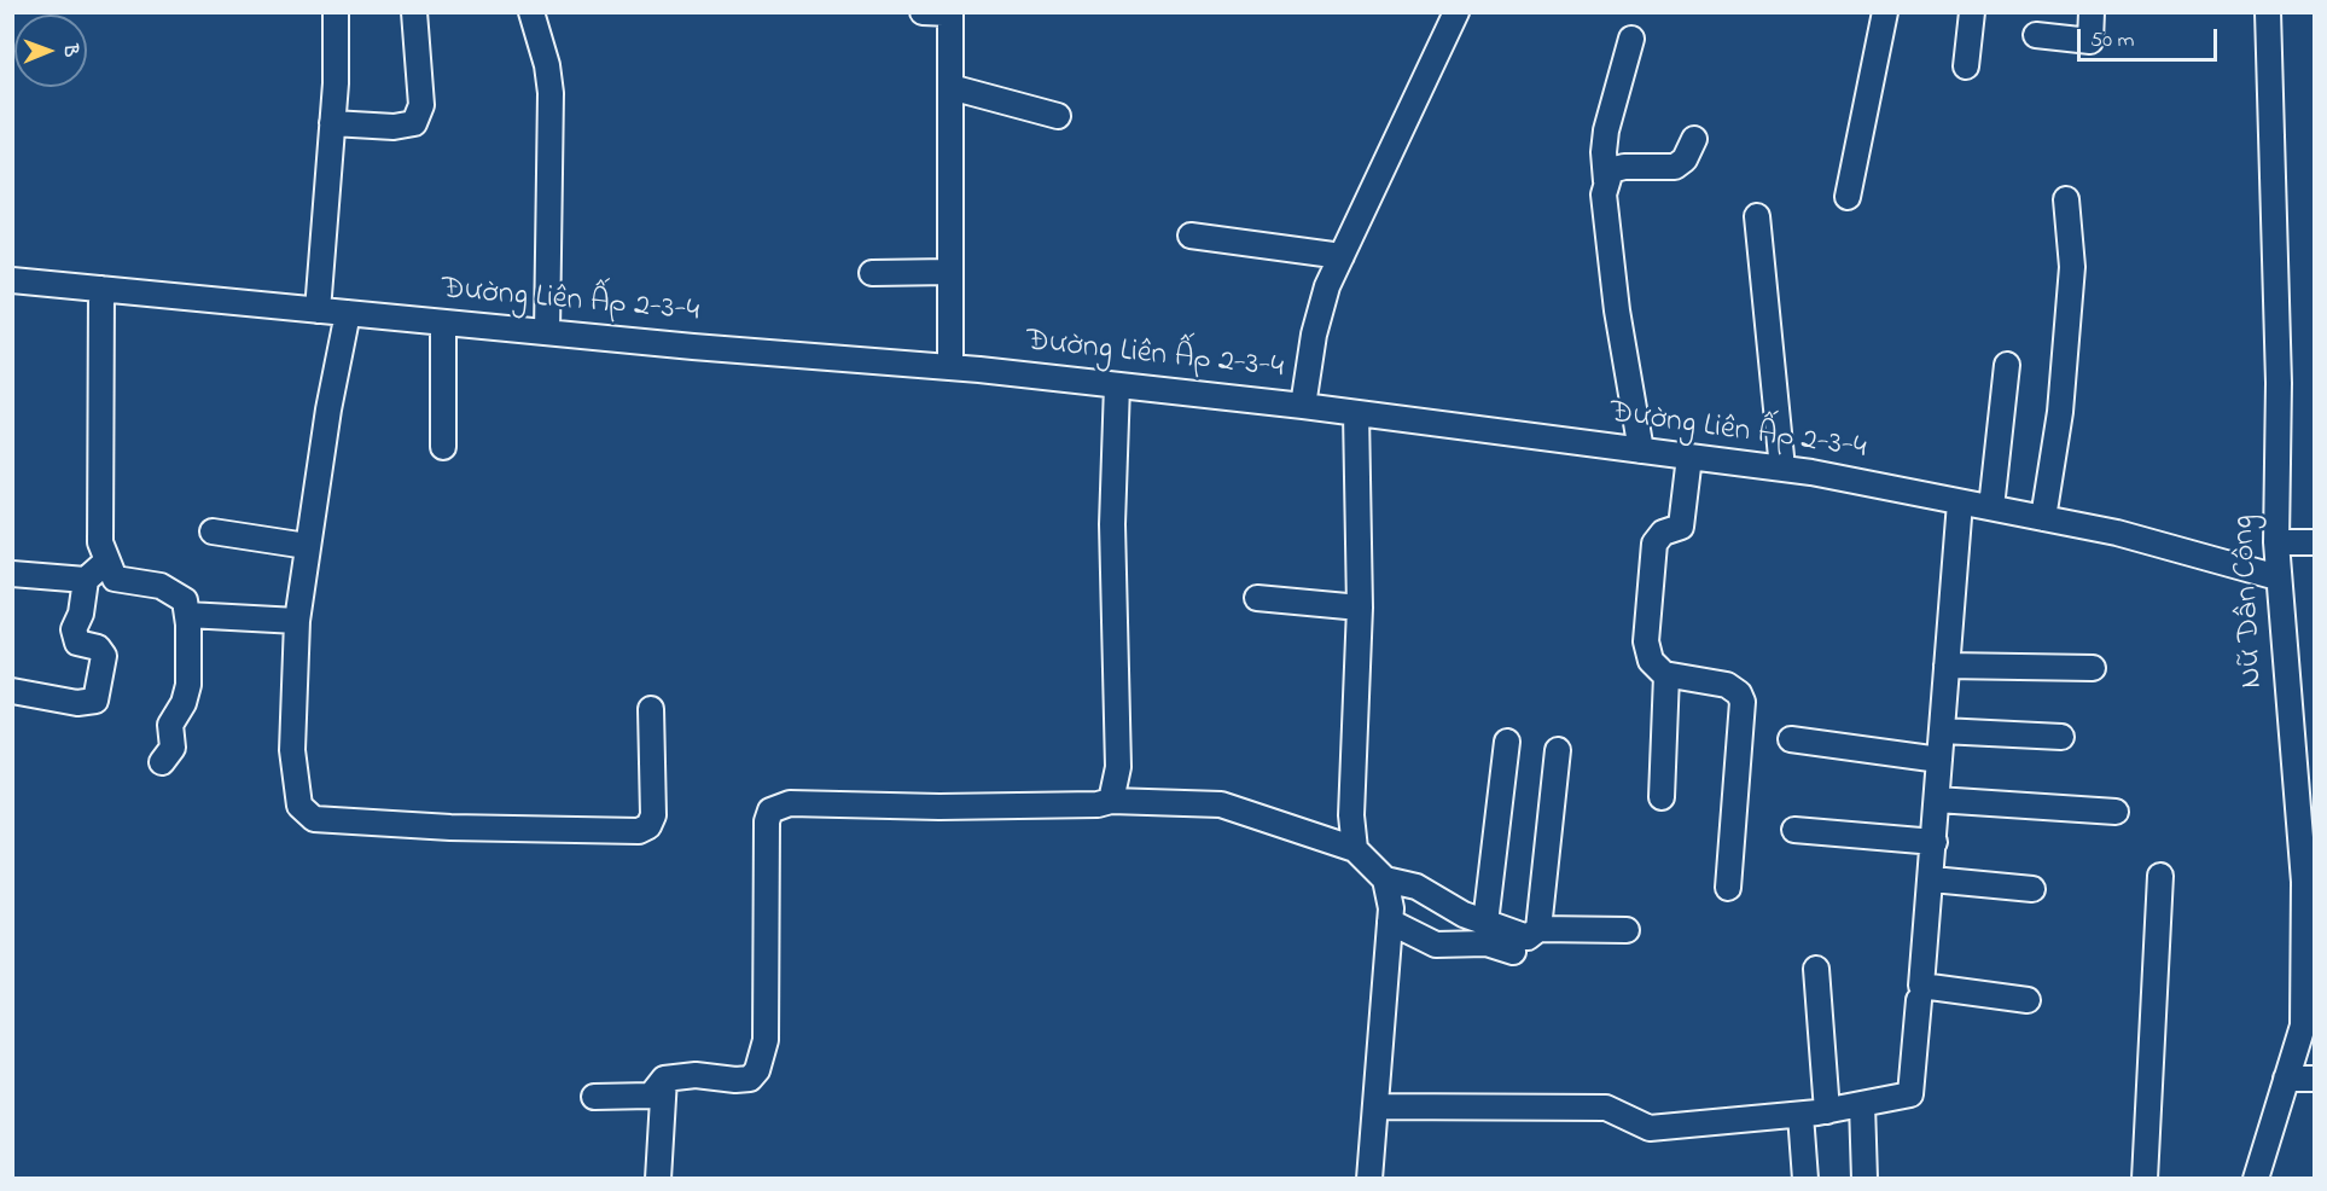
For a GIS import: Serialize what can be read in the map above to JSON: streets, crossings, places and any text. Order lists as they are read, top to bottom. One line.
{"streets":{"street":["Đường Liên Ấp 2-3-4","Nữ Dân Công"]},"crossings":[["Đường Liên Ấp 2-3-4","Nữ Dân Công"]],"scale_bar":"50 m","north":"right"}
